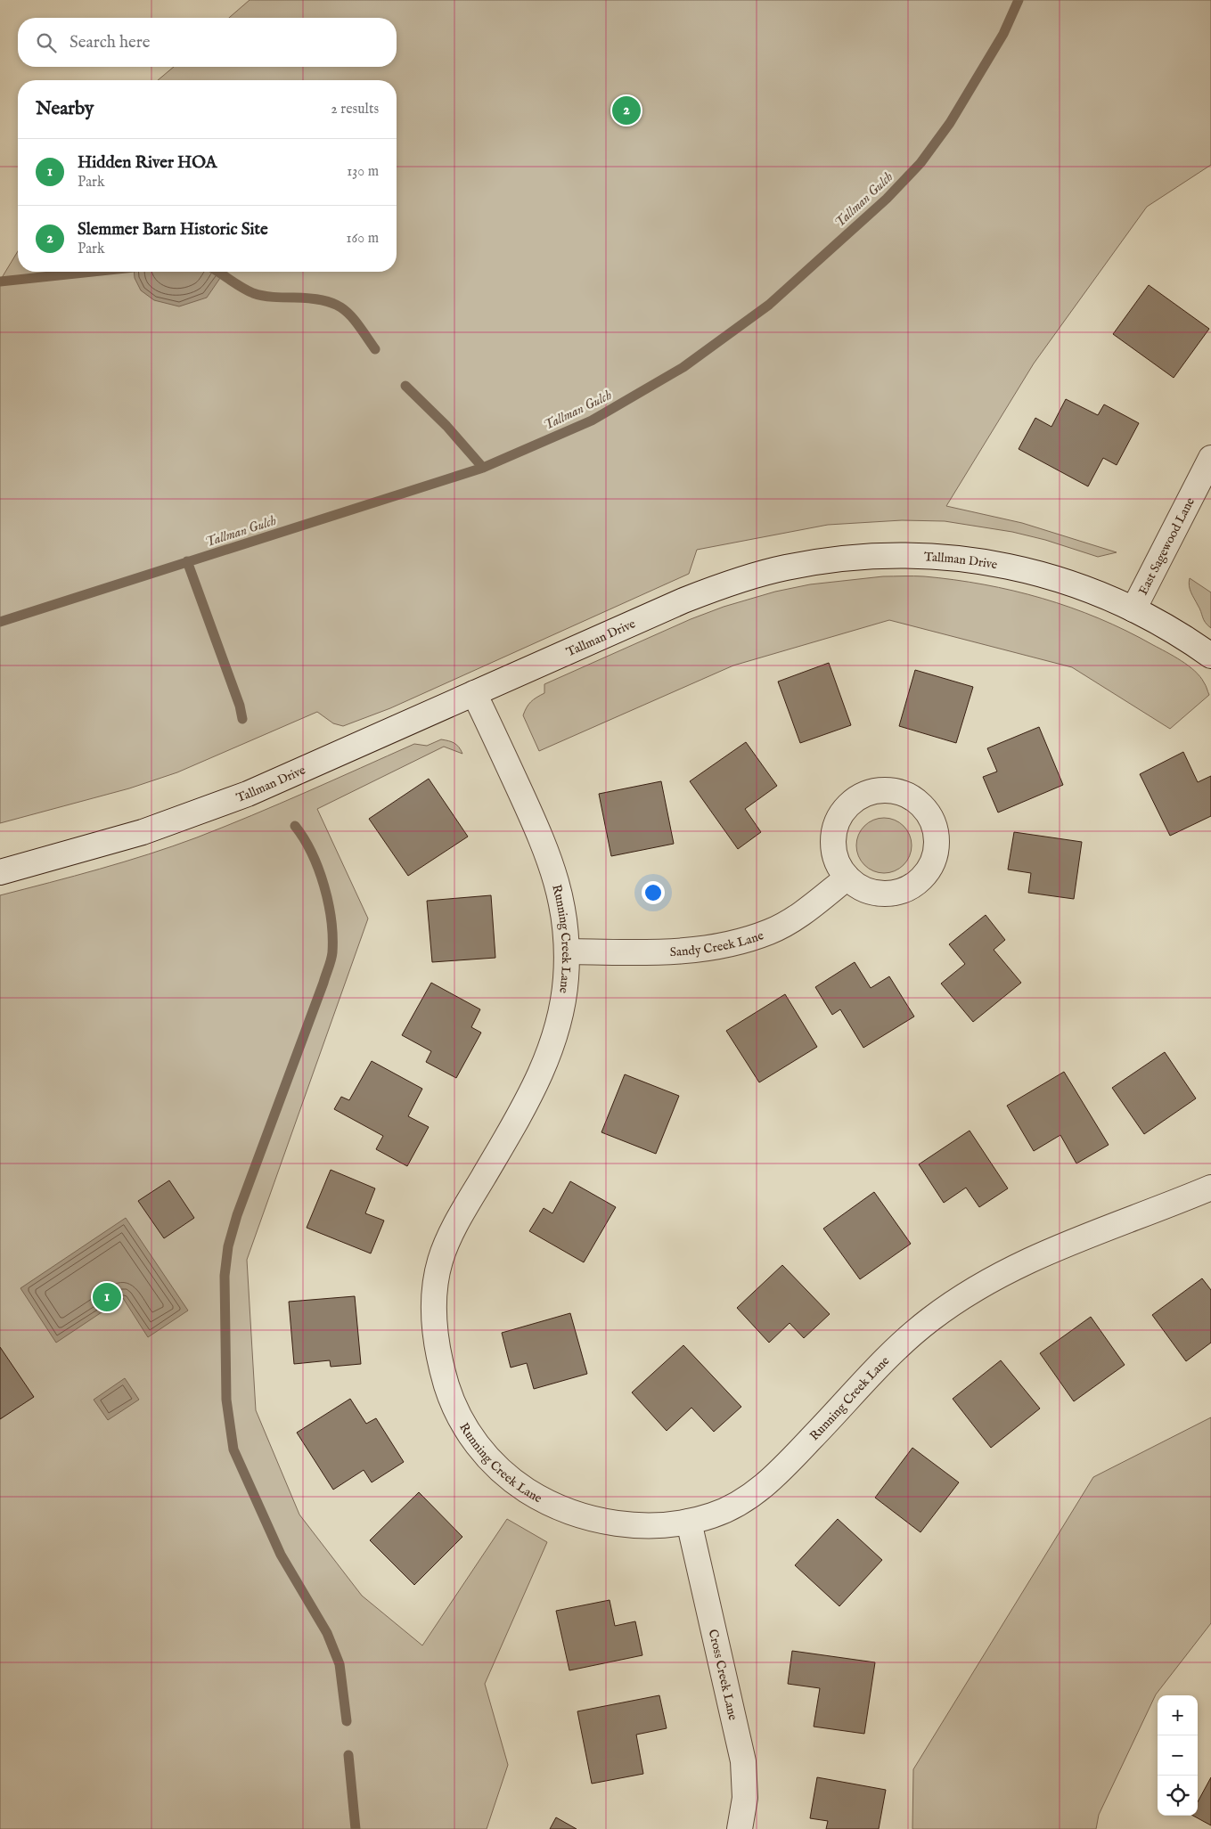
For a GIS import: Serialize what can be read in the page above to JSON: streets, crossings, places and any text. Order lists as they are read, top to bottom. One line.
{"streets":{"street":["East Sagewood Lane","Tallman Drive","Running Creek Lane","Sandy Creek Lane","Cross Creek Lane"]},"crossings":[["East Sagewood Lane","Tallman Drive"],["Tallman Drive","Running Creek Lane"],["Running Creek Lane","Sandy Creek Lane"],["Running Creek Lane","Cross Creek Lane"]],"water":["Tallman Gulch"],"page":{"search":"Search here","heading":["Nearby","2 results"],"pins":["2","1"],"list":[{"mark":"1","name":"Hidden River HOA","note":"Park","value":"130 m"},{"mark":"2","name":"Slemmer Barn Historic Site","note":"Park","value":"160 m"}],"map_buttons":["+","−"]}}
